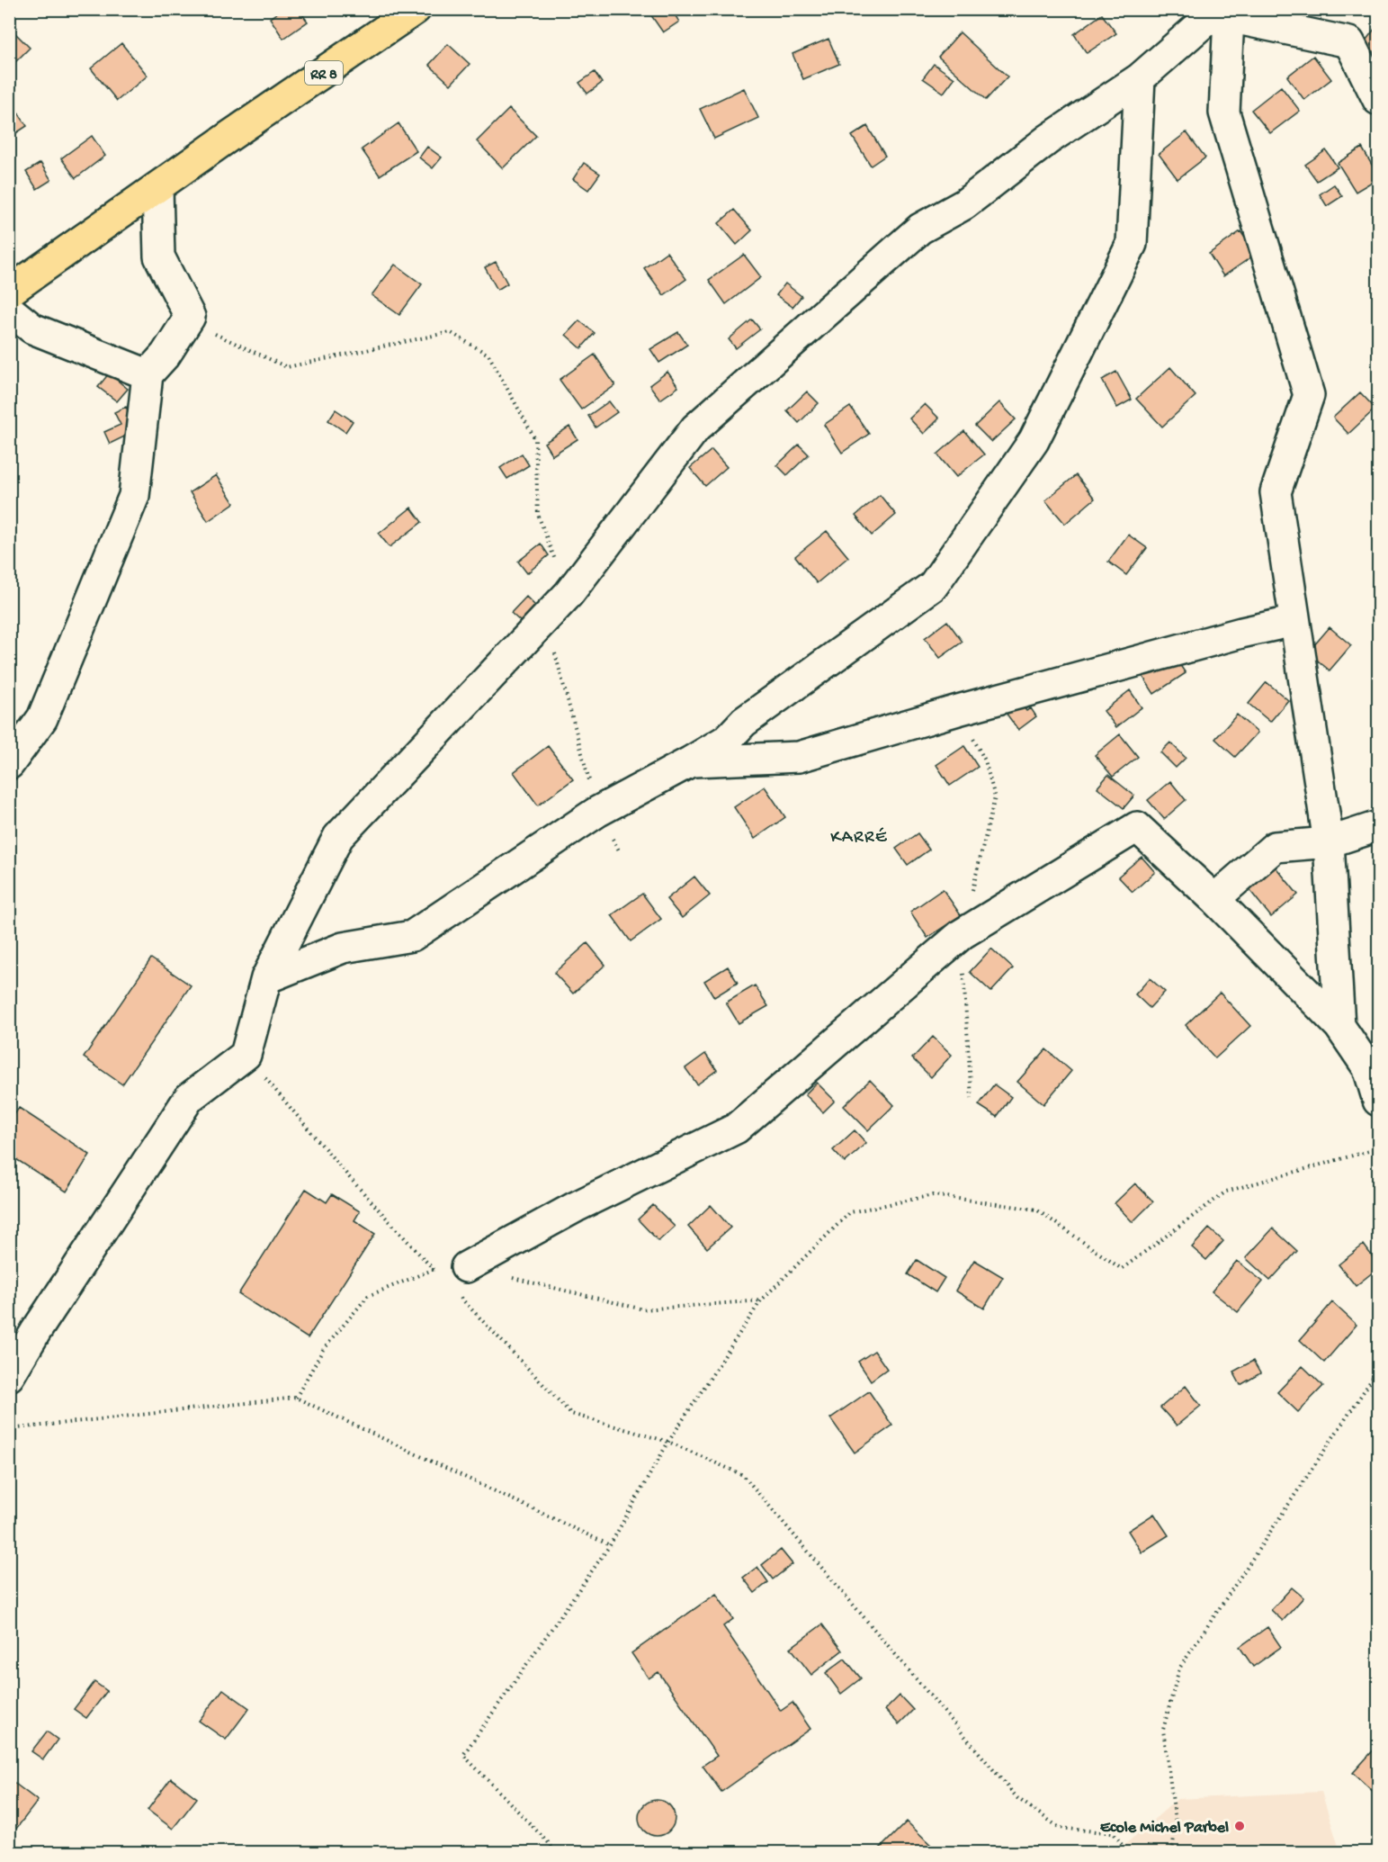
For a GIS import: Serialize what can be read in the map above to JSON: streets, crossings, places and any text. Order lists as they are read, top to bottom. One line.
{"streets":{"main road":["RR 8"]},"districts":["KARRÉ"],"places":["Ecole Michel Parbel"]}
